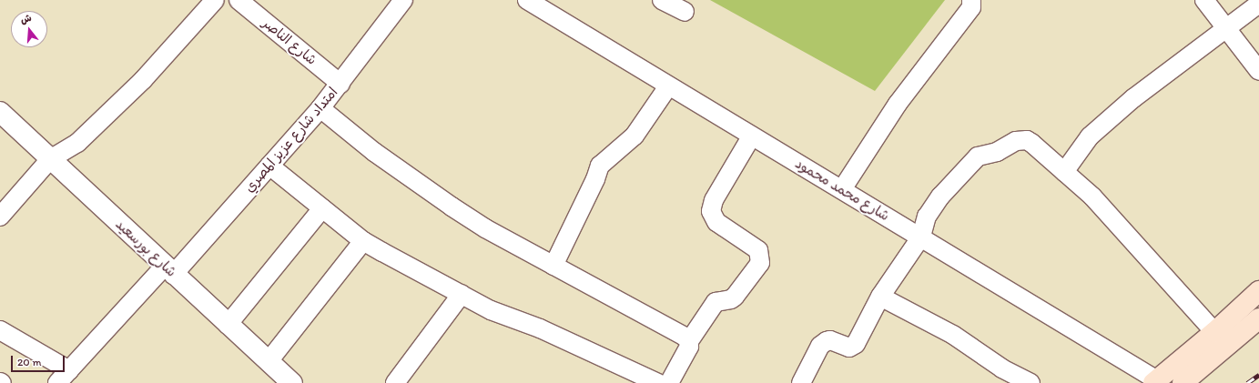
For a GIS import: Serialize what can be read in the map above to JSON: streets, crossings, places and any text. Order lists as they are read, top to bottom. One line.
{"streets":{"street":["شارع الناصر","امتداد شارع عزيز المصري","شارع محمد محمود","شارع بورسعيد"]},"crossings":[["شارع الناصر","امتداد شارع عزيز المصري"],["امتداد شارع عزيز المصري","شارع بورسعيد"]],"scale_bar":"20 m","north":"top"}
